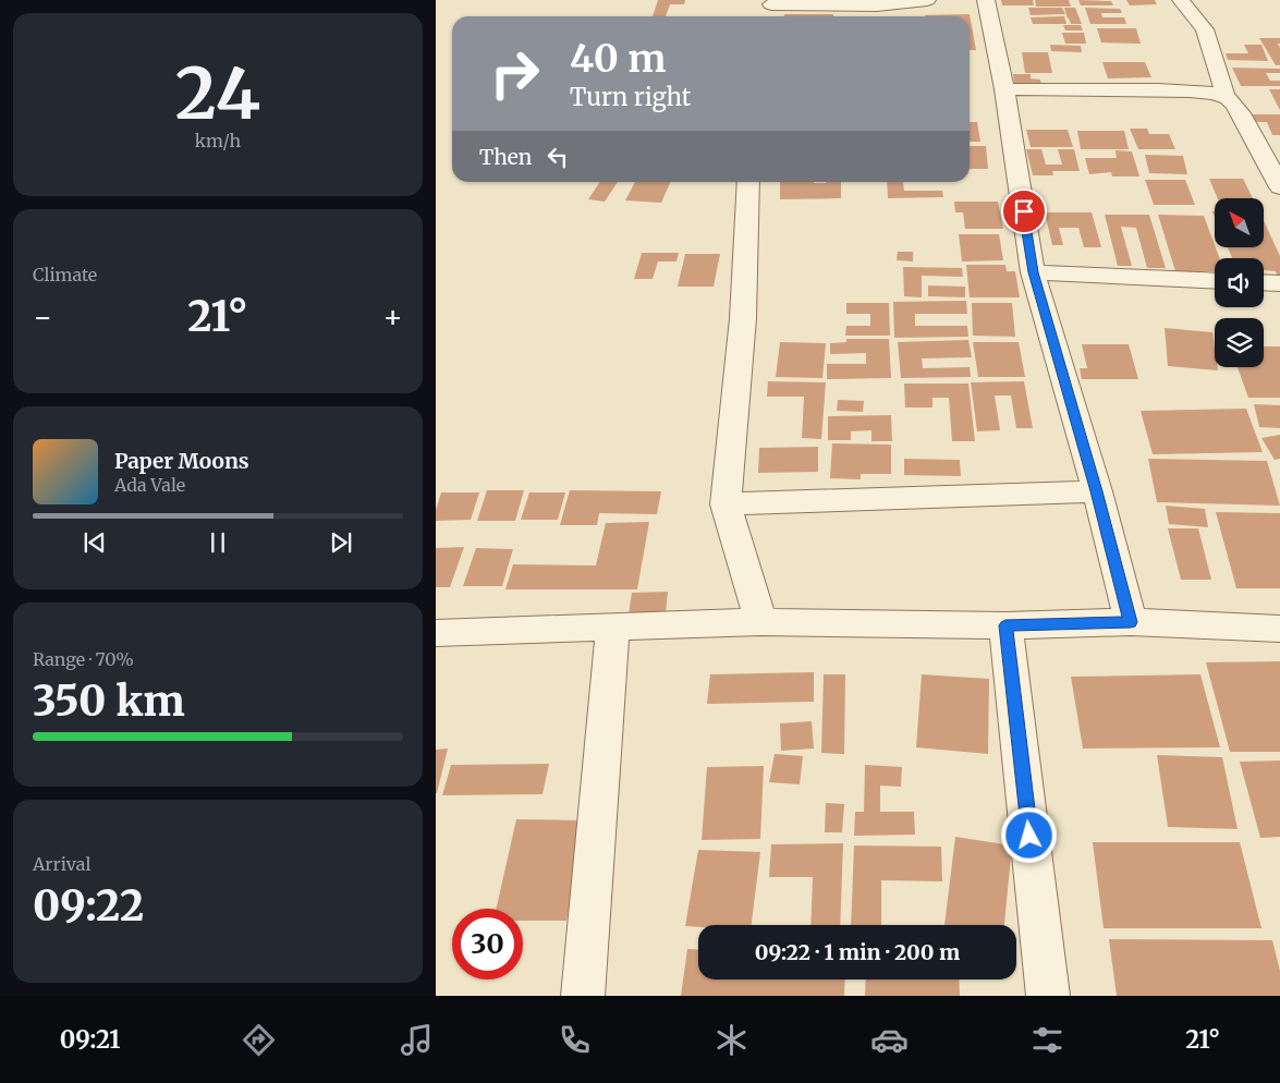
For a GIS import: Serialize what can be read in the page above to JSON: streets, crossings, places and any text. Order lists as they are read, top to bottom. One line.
{"north":"top left","page":{"tile":[["24","km/h"],"Climate",["Range · 70%","350 km"],["Arrival","09:22"]],"turn":["40 m","Turn right"],"then":"Then","heat":["−","21°","+"],"song":["Paper Moons","Ada Vale"],"limit":"30","trip":"09:22 · 1 min · 200 m","tabs":["09:21","21°"]}}
